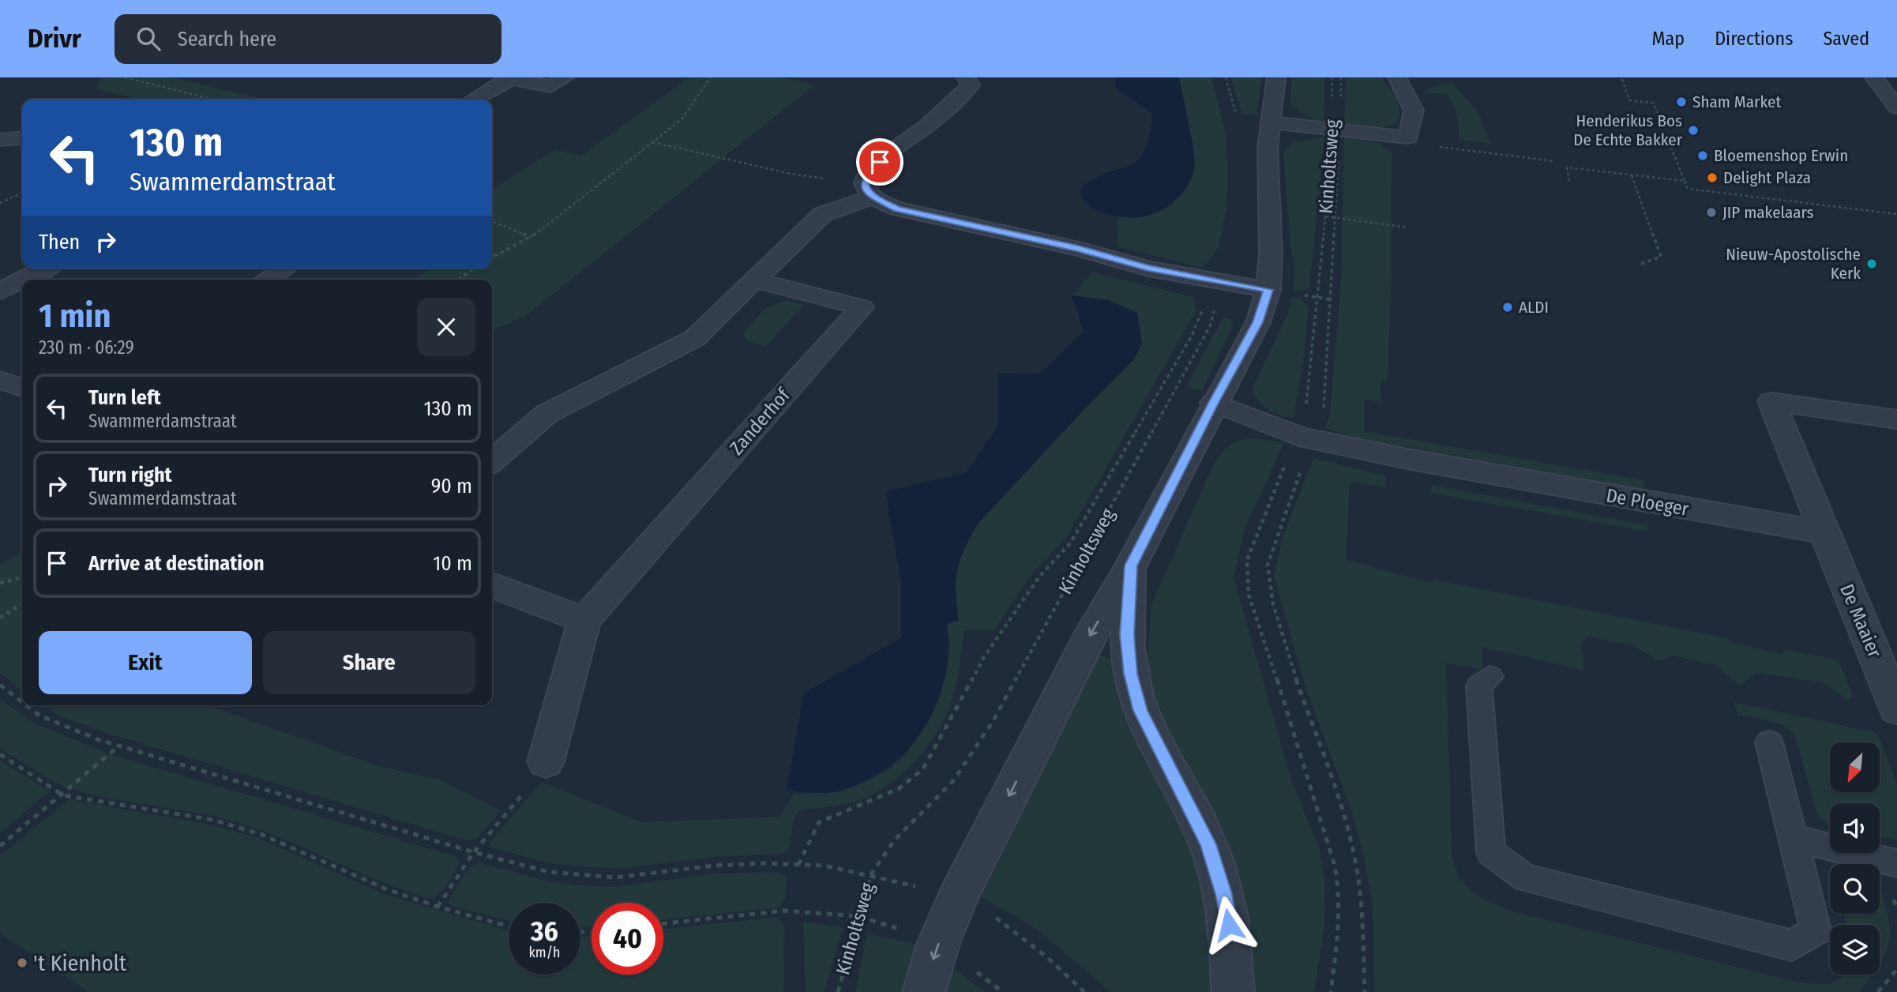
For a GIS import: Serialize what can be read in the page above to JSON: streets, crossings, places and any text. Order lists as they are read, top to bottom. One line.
{"streets":{"street":["Zanderhof","De Ploeger","De Maaier"],"path":["Kinholtsweg"]},"crossings":[["Kinholtsweg","De Ploeger"],["De Ploeger","De Maaier"]],"places":["Sham Market","Henderikus Bos De Echte Bakker","Bloemenshop Erwin","Delight Plaza","JIP makelaars","Nieuw-Apostolische Kerk","ALDI","'t Kienholt"],"north":"bottom left","page":{"header":"Drivr","search":"Search here","nav":["Map","Directions","Saved"],"turn":["130 m","Swammerdamstraat"],"then":"Then","heading":["1 min","230 m · 06:29"],"list":[{"name":"Turn left","note":"Swammerdamstraat","value":"130 m"},{"name":"Turn right","note":"Swammerdamstraat","value":"90 m"},{"name":"Arrive at destination","value":"10 m"}],"buttons":["Exit","Share"],"speed":"36 km/h","limit":"40"}}
